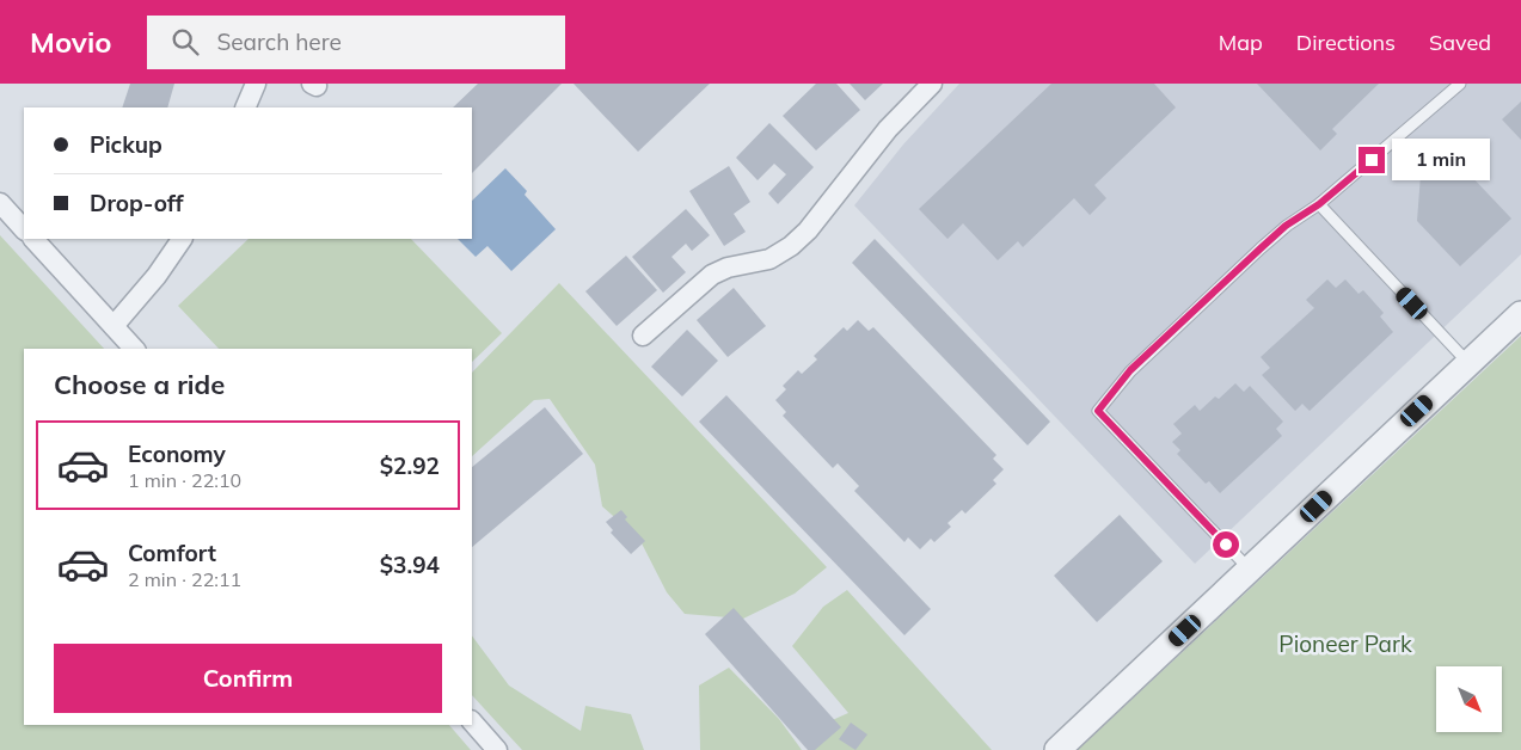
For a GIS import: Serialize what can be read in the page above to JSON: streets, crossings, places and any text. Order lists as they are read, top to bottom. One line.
{"parks":["Pioneer Park"],"north":"bottom right","page":{"header":"Movio","search":"Search here","nav":["Map","Directions","Saved"],"banner":["Pickup","Drop-off"],"bubble":"1 min","heading":"Choose a ride","list":[{"name":"Economy","note":"1 min · 22:10","value":"$2.92"},{"name":"Comfort","note":"2 min · 22:11","value":"$3.94"}],"buttons":"Confirm"}}
